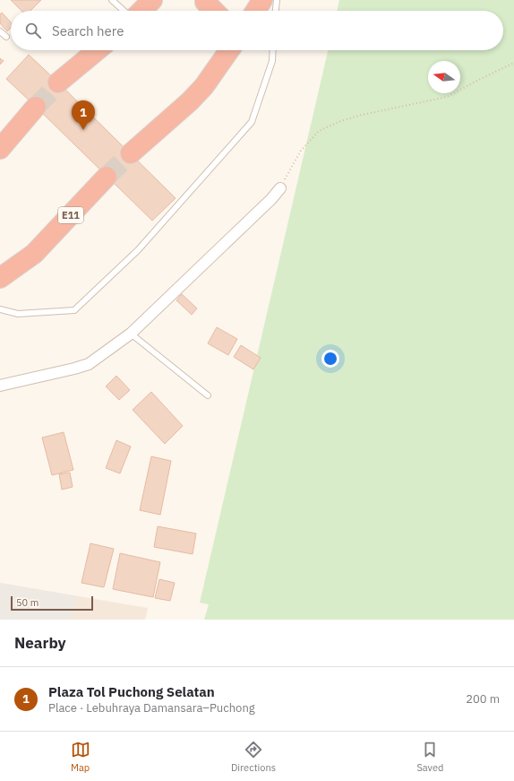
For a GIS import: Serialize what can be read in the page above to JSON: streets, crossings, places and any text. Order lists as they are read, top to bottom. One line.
{"streets":{"highway":["E11"]},"scale_bar":"50 m","north":"left","page":{"search":"Search here","pins":"1","scale":"50 m","heading":"Nearby","list":[{"mark":"1","name":"Plaza Tol Puchong Selatan","note":"Place · Lebuhraya Damansara–Puchong","value":"200 m"}],"nav":["Map","Directions","Saved"]}}
